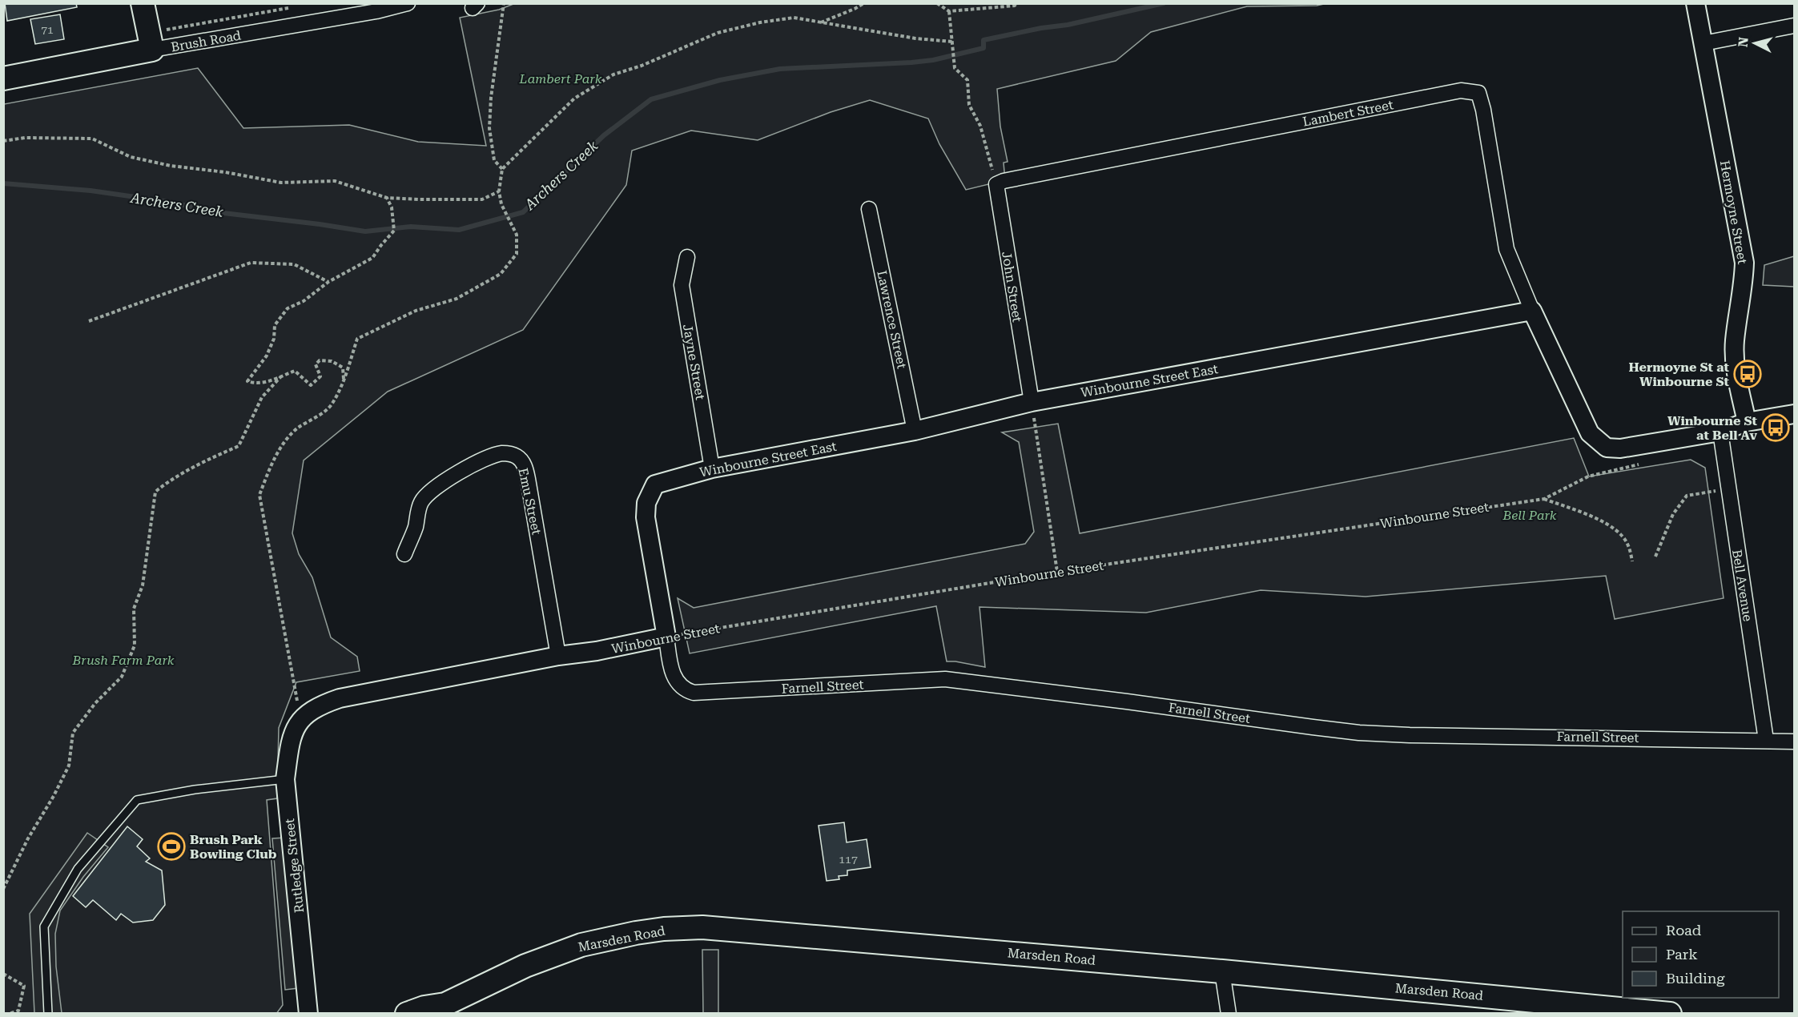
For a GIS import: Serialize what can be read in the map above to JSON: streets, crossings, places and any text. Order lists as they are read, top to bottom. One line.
{"streets":{"main road":["Brush Road","Marsden Road"],"street":["Lambert Street","Hermoyne Street","John Street","Lawrence Street","Jayne Street","Winbourne Street East","Emu Street","Winbourne Street","Bell Avenue","Farnell Street","Rutledge Street"]},"crossings":[["Lambert Street","John Street"],["Lambert Street","Winbourne Street East"],["John Street","Winbourne Street East"],["Lawrence Street","Winbourne Street East"],["Jayne Street","Winbourne Street East"],["Winbourne Street East","Winbourne Street"],["Winbourne Street East","Farnell Street"],["Emu Street","Winbourne Street"],["Winbourne Street","Farnell Street"],["Winbourne Street","Rutledge Street"],["Bell Avenue","Farnell Street"]],"water":["Archers Creek"],"parks":["Lambert Park","Bell Park","Brush Farm Park"],"places":{"bus stop":["Hermoyne St at Winbourne St","Winbourne St at Bell Av"],"sports":["Brush Park Bowling Club"]},"house_numbers":["71","117"],"legend":["Road","Park","Building"],"north":"left"}
